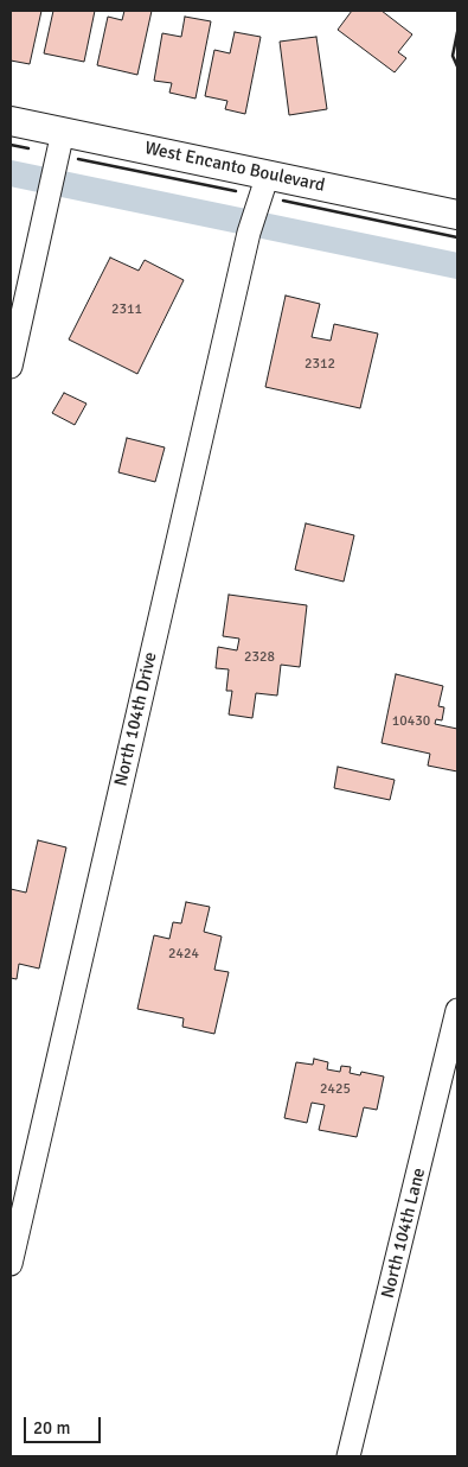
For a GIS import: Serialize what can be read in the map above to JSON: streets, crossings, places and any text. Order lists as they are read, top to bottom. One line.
{"streets":{"street":["West Encanto Boulevard","North 104th Drive","North 104th Lane"]},"crossings":[["West Encanto Boulevard","North 104th Drive"]],"house_numbers":["2311","2312","2328","10430","2424","2425"],"scale_bar":"20 m"}
